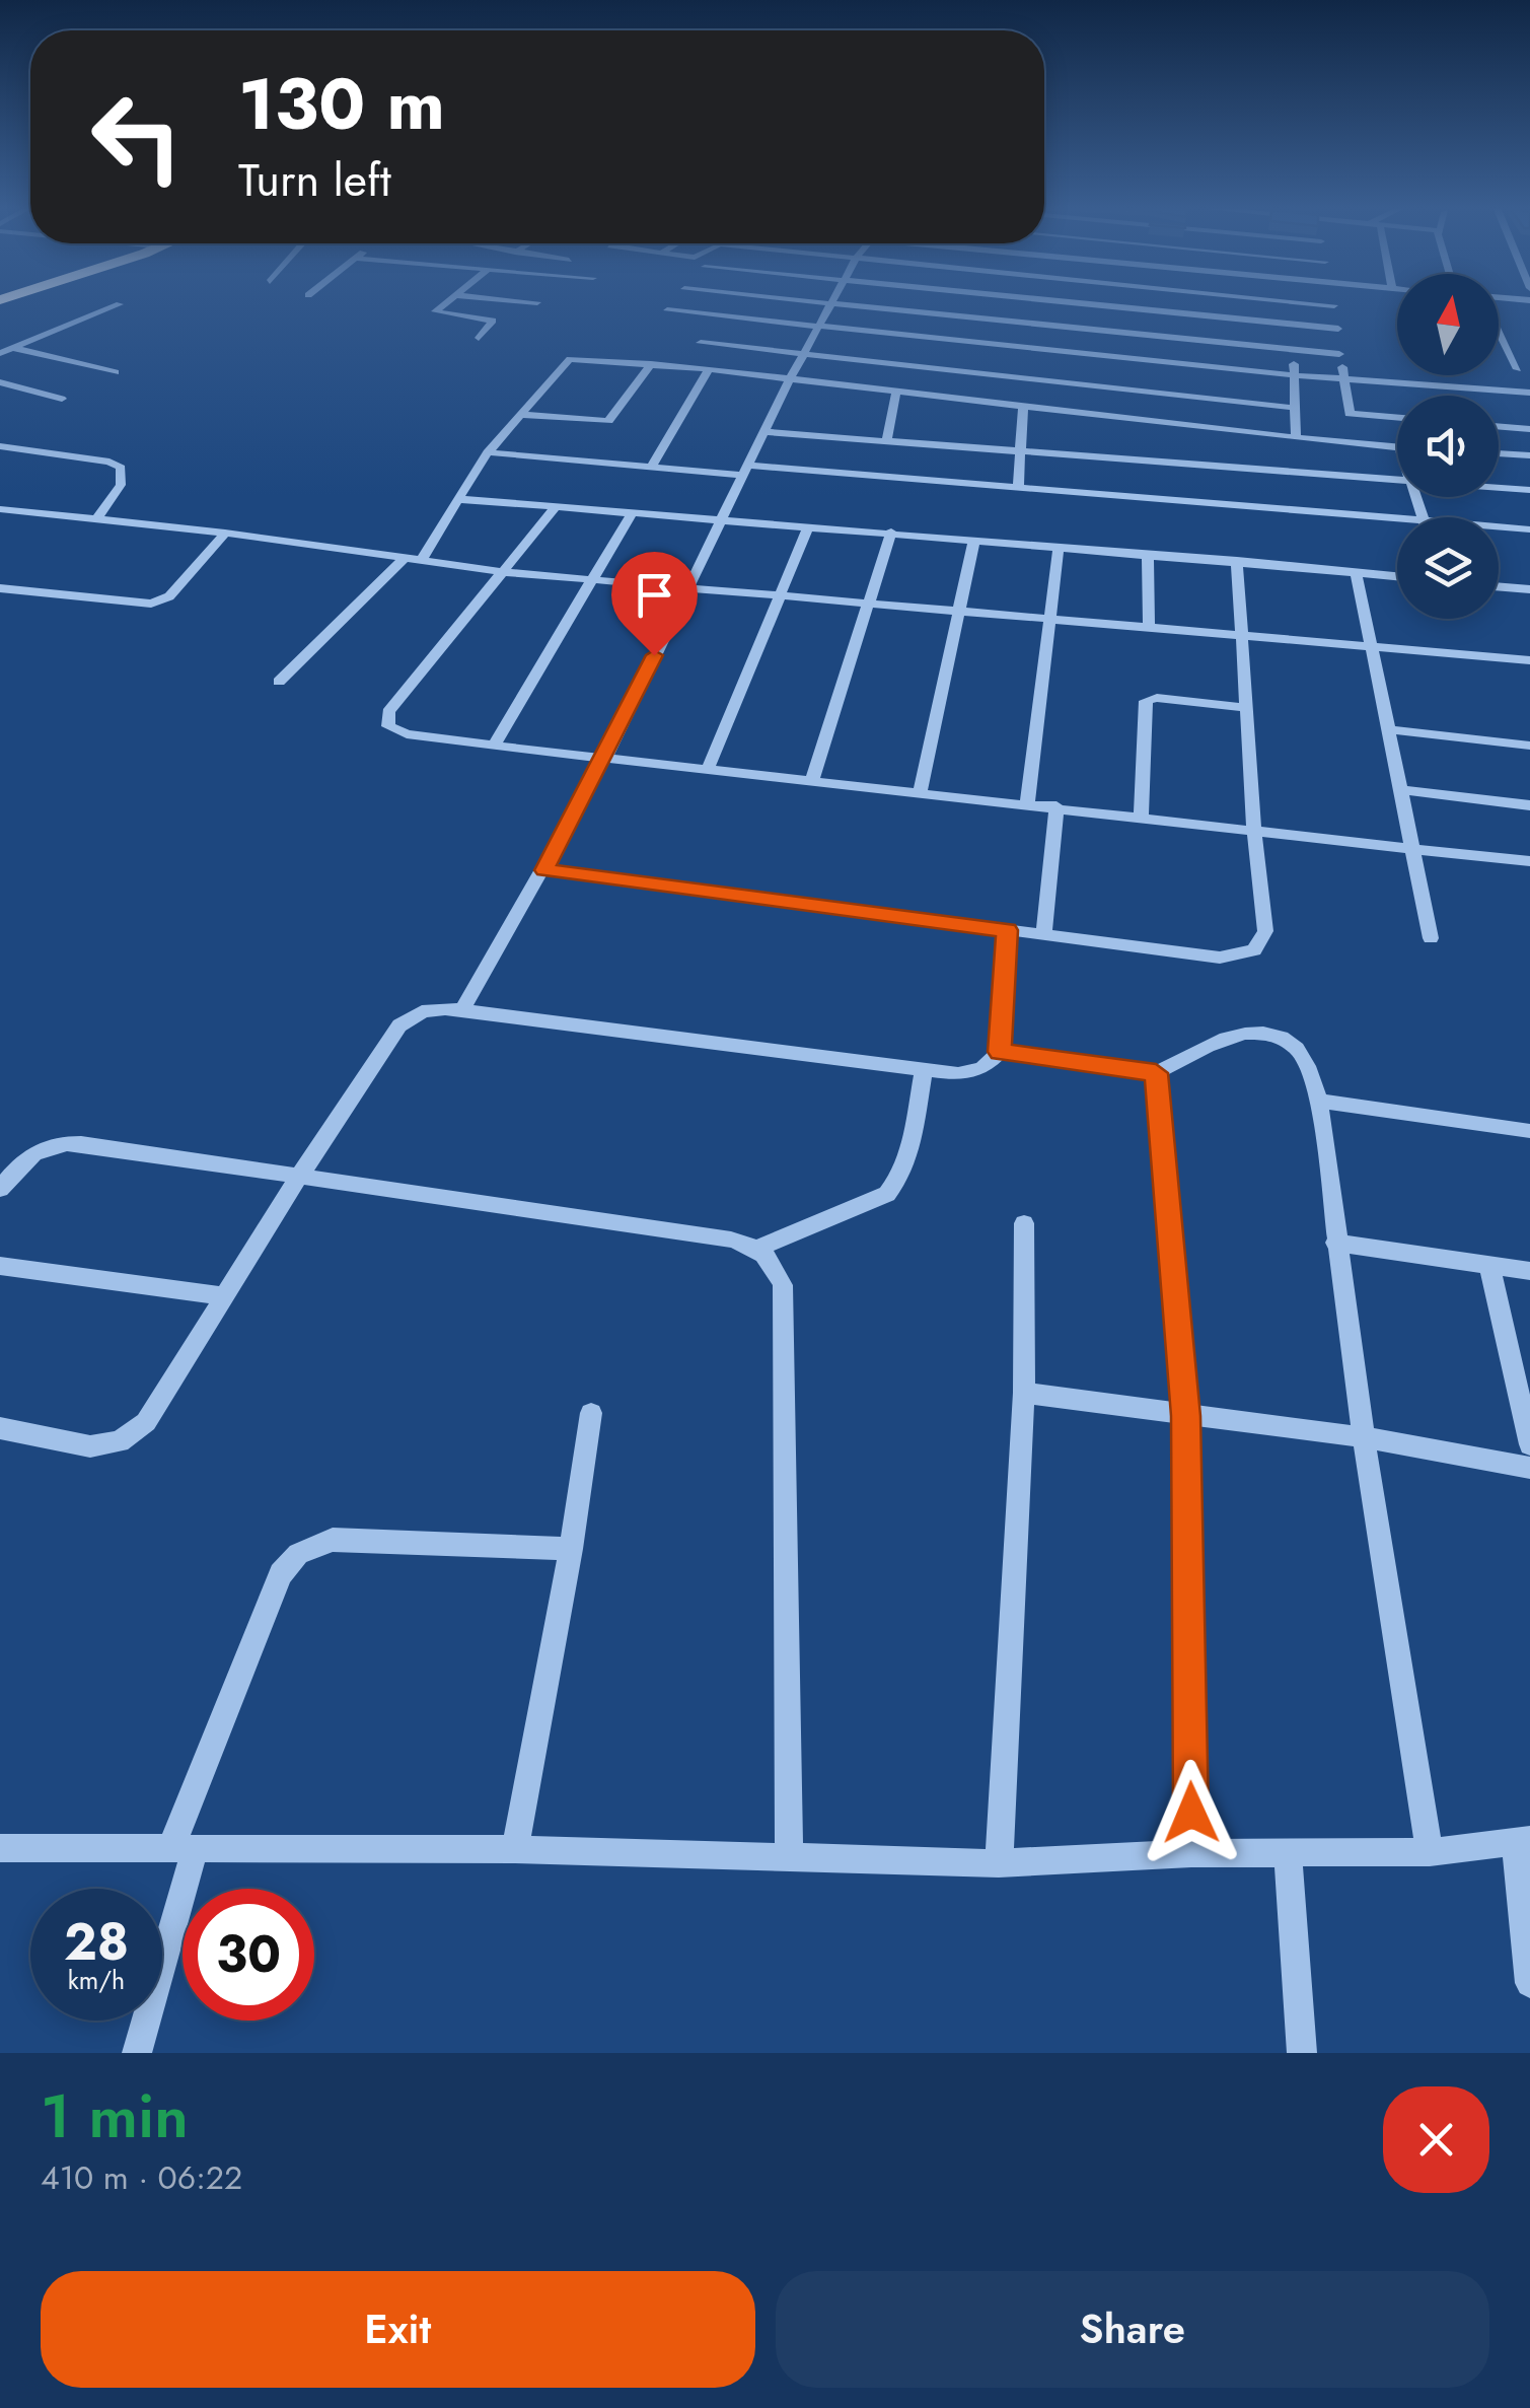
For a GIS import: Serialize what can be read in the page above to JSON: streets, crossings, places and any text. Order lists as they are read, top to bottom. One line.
{"north":"top","page":{"turn":["130 m","Turn left"],"speed":"28 km/h","limit":"30","heading":["1 min","410 m · 06:22"],"buttons":["Exit","Share"]}}
